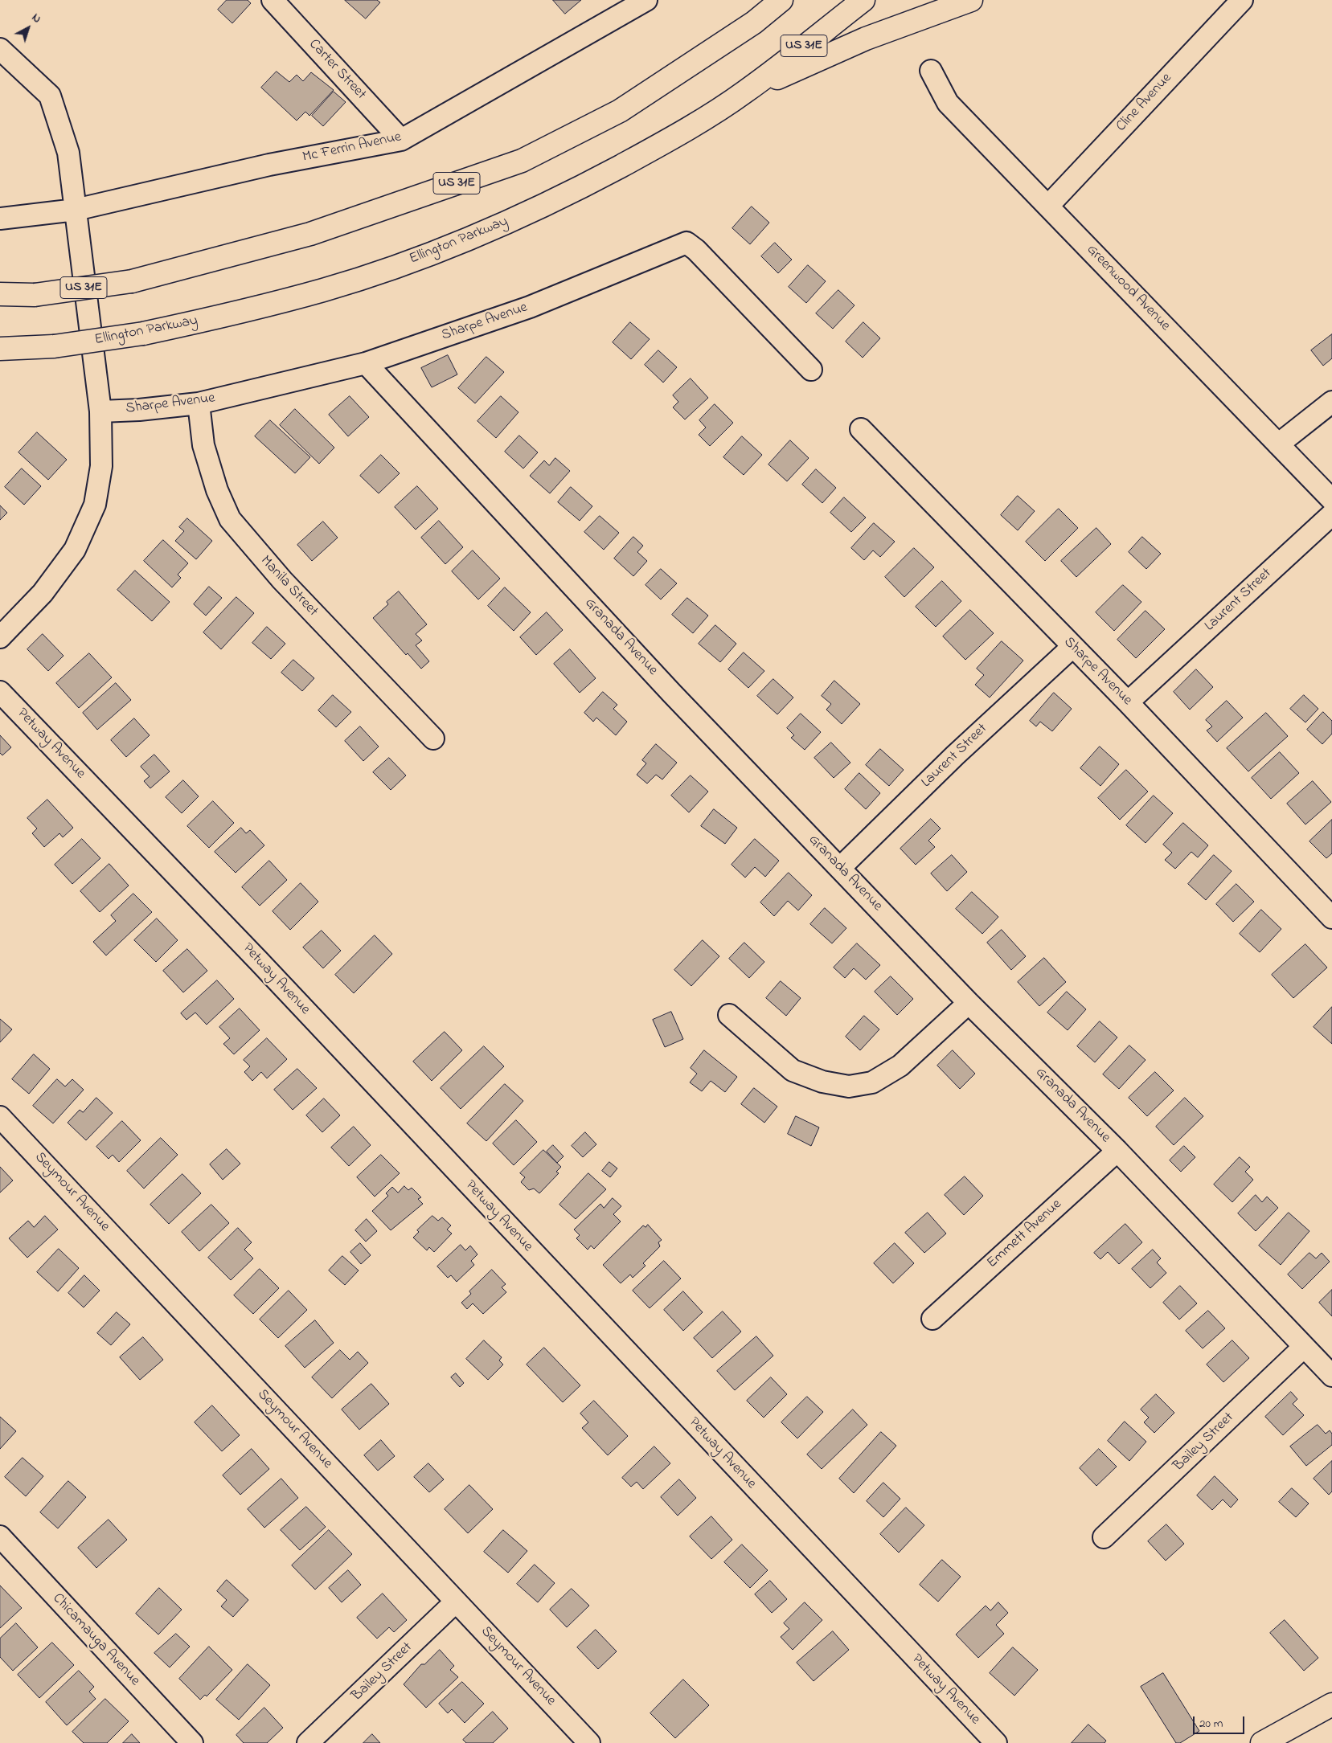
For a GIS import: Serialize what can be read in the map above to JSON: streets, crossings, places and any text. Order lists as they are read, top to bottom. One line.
{"streets":{"main road":["US 31E","Ellington Parkway"],"street":["Carter Street","Cline Avenue","Mc Ferrin Avenue","Greenwood Avenue","Sharpe Avenue","Manila Street","Laurent Street","Granada Avenue","Petway Avenue","Seymour Avenue","Emmett Avenue","Bailey Street","Chicamauga Avenue"]},"crossings":[["Carter Street","Mc Ferrin Avenue"],["Cline Avenue","Greenwood Avenue"],["Sharpe Avenue","Manila Street"],["Sharpe Avenue","Laurent Street"],["Sharpe Avenue","Granada Avenue"],["Laurent Street","Granada Avenue"],["Granada Avenue","Emmett Avenue"],["Granada Avenue","Bailey Street"],["Seymour Avenue","Bailey Street"]],"scale_bar":"20 m","north":"top right"}
